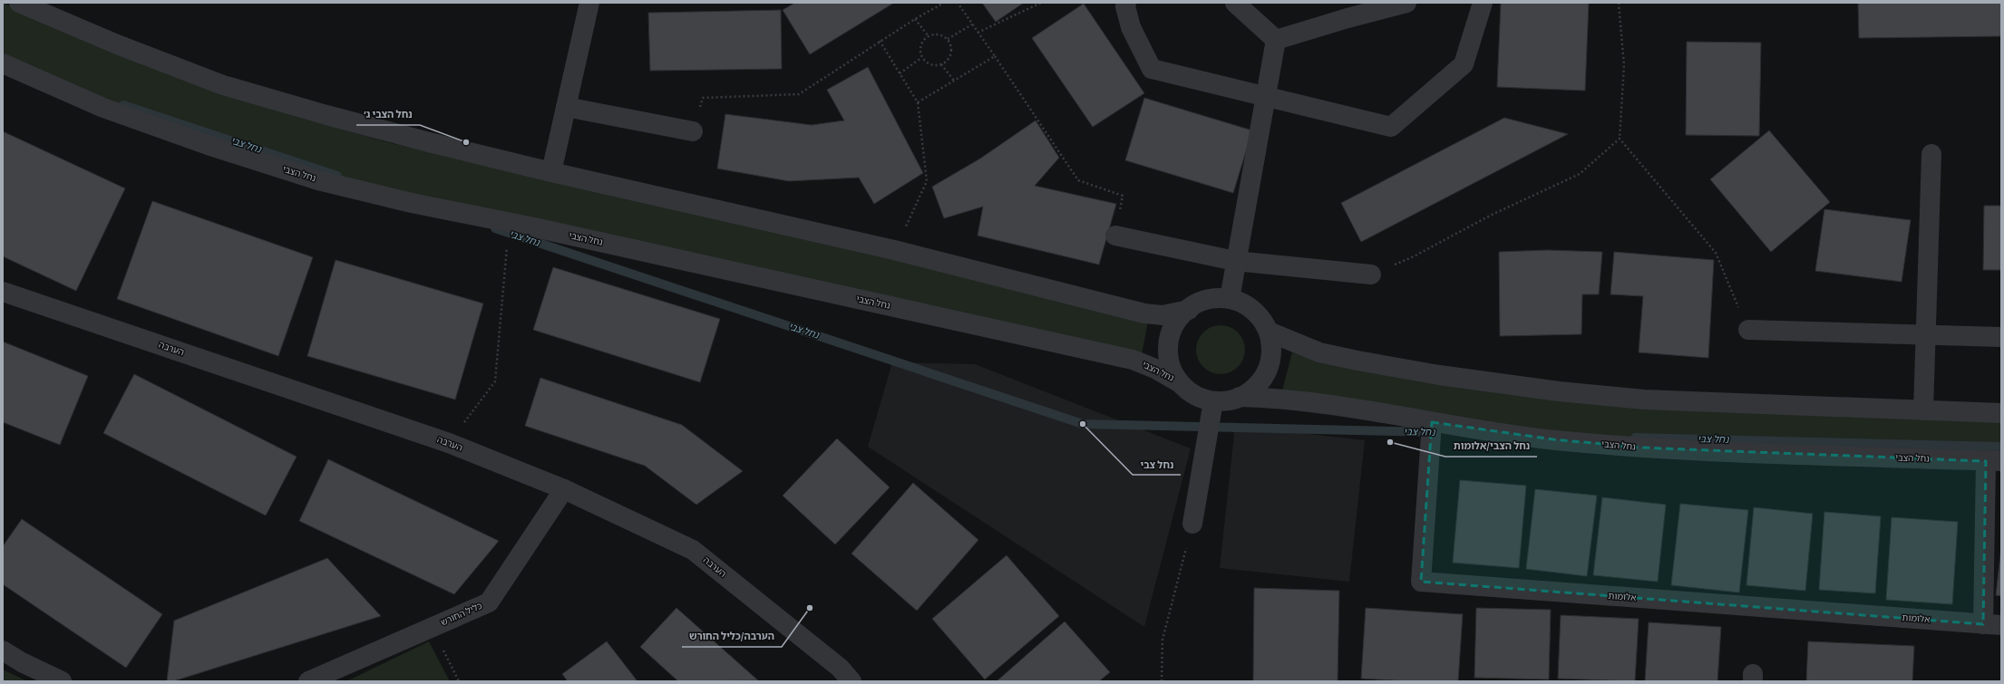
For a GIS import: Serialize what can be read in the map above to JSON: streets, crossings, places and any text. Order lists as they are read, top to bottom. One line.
{"streets":{"street":["נחל הצבי","הערבה","אלומות","כליל החורש"]},"crossings":[["נחל הצבי","אלומות"],["הערבה","כליל החורש"]],"water":["נחל צבי"],"places":["נחל הצבי ג׳","נחל צבי","נחל הצבי/אלומות","הערבה/כליל החורש"]}
